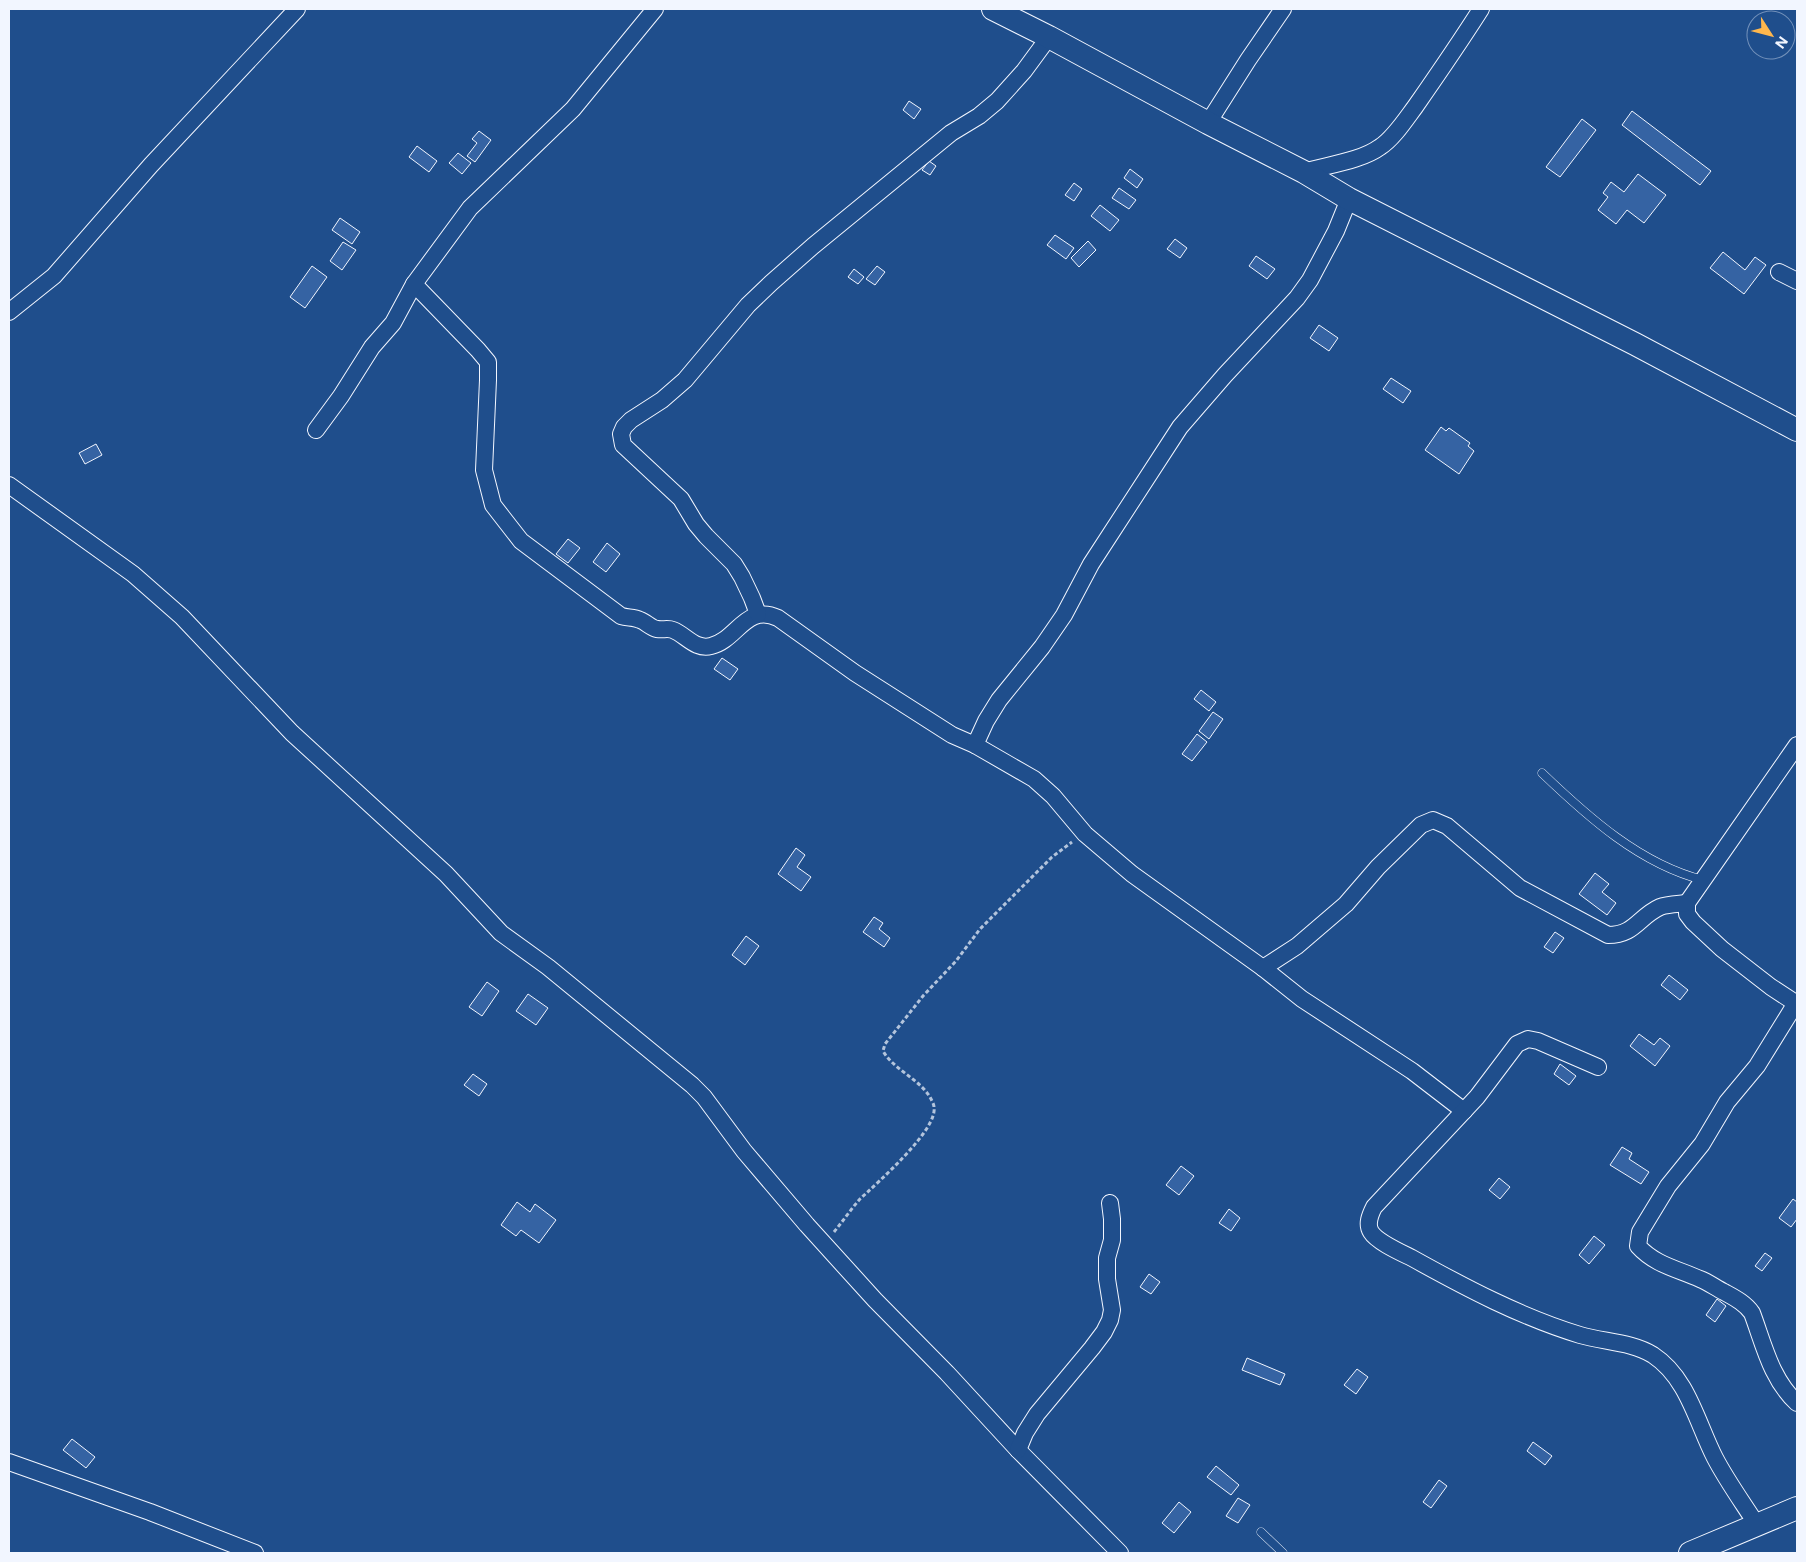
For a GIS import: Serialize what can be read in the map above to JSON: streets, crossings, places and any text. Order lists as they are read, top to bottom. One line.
{"north":"bottom right"}
